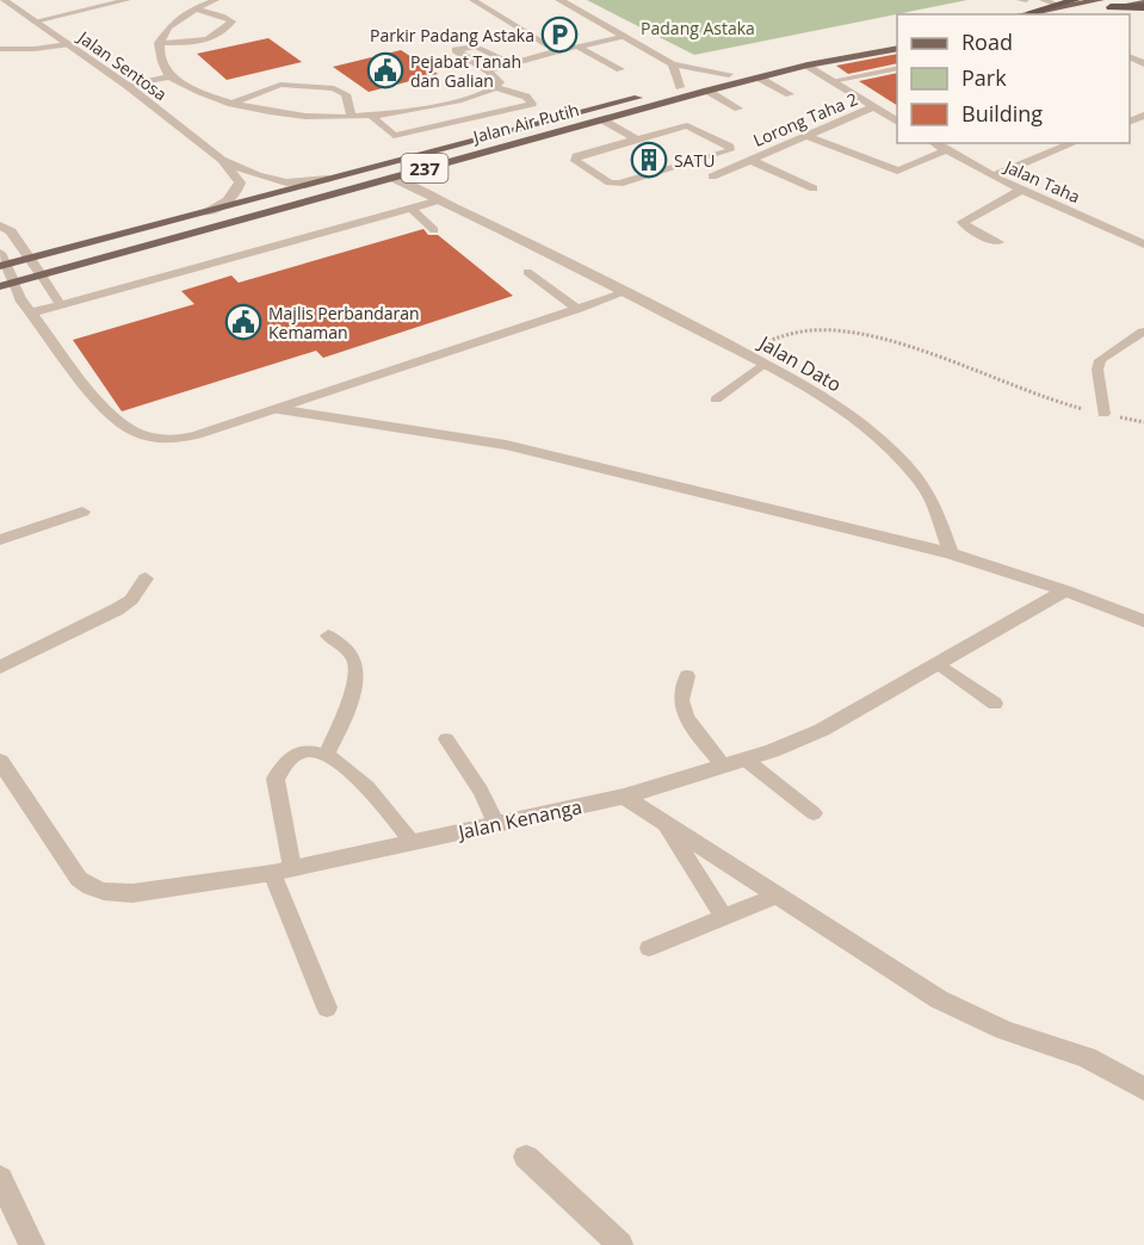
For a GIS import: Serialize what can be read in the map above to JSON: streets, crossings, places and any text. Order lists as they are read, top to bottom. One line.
{"streets":{"main road":["Jalan Air Putih","237"],"street":["Jalan Sentosa","Lorong Taha 2","Jalan Taha","Jalan Dato","Jalan Kenanga"]},"crossings":[["Jalan Air Putih","Jalan Dato"]],"parks":["Padang Astaka"],"places":{"parking":["Parkir Padang Astaka"],"public building":["Pejabat Tanah dan Galian","Majlis Perbandaran Kemaman"],"building":["SATU"]},"legend":["Road","Park","Building"]}
